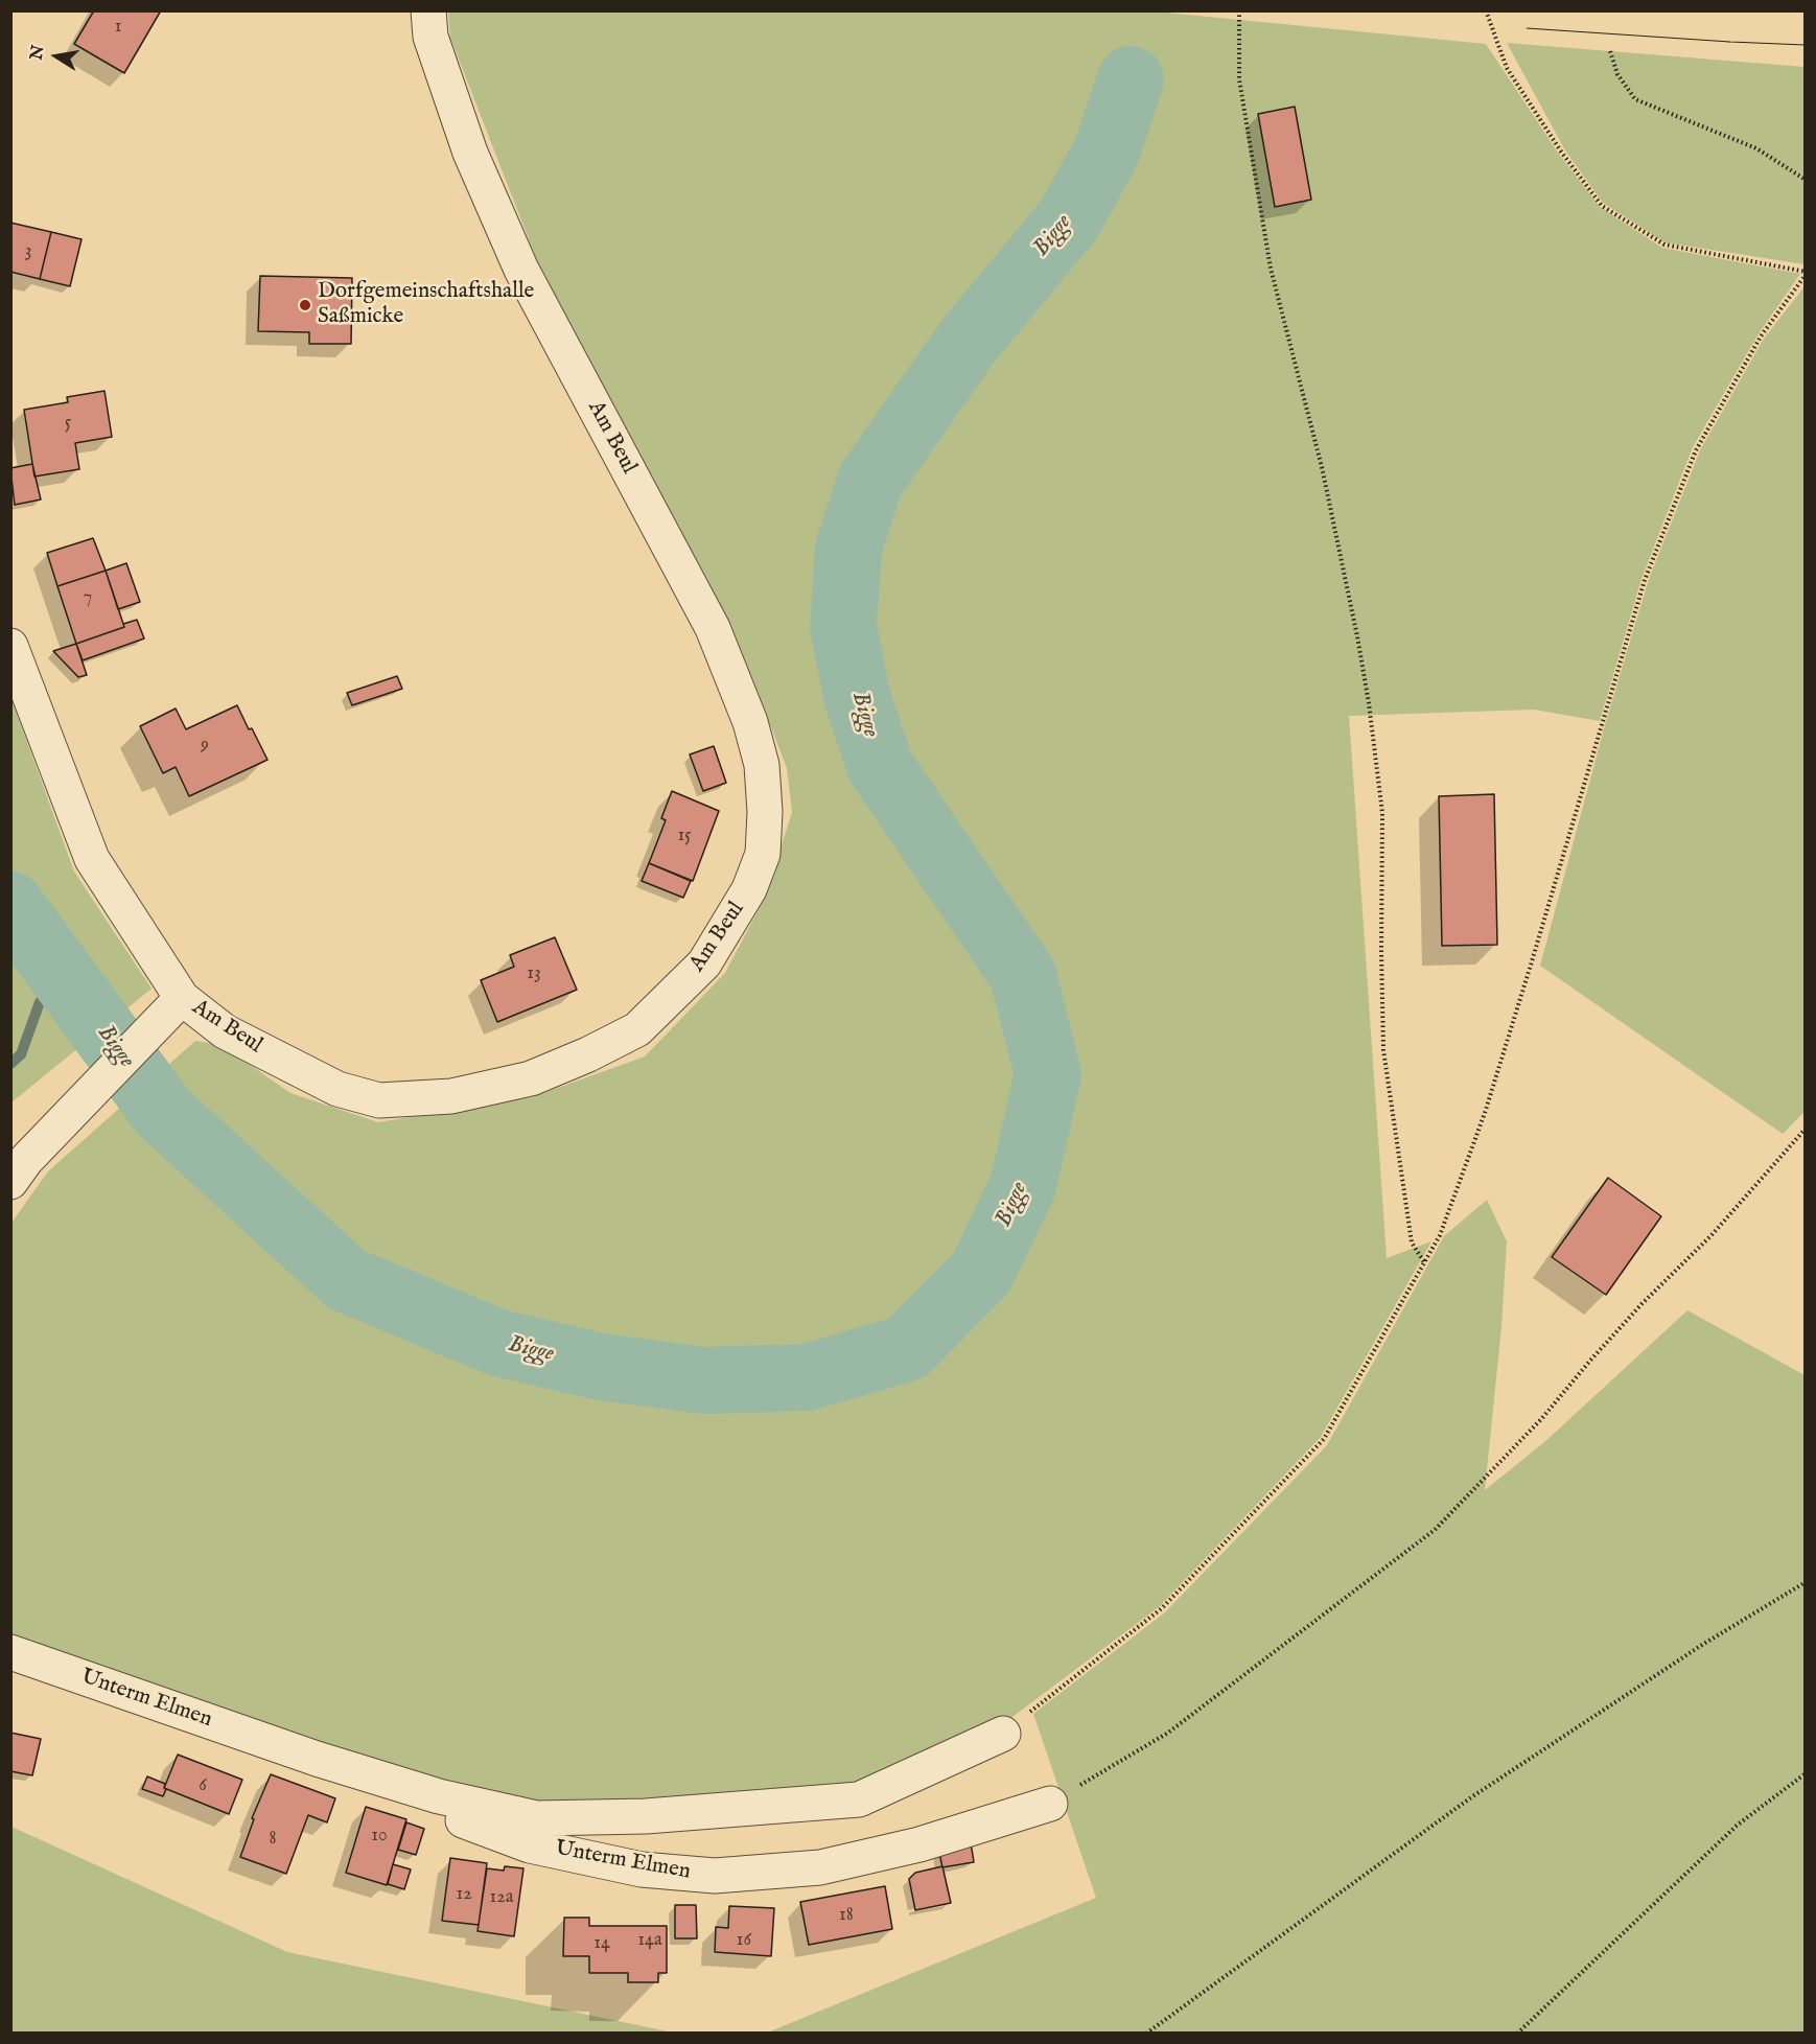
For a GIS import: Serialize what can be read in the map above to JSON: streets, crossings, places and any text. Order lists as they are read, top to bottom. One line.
{"streets":{"street":["Am Beul","Unterm Elmen"]},"water":["Bigge"],"places":["Dorfgemeinschaftshalle Saßmicke"],"house_numbers":["1","3","5","7","9","15","13","6","10","8","12","12a","18","14a","16","14"],"north":"left"}
